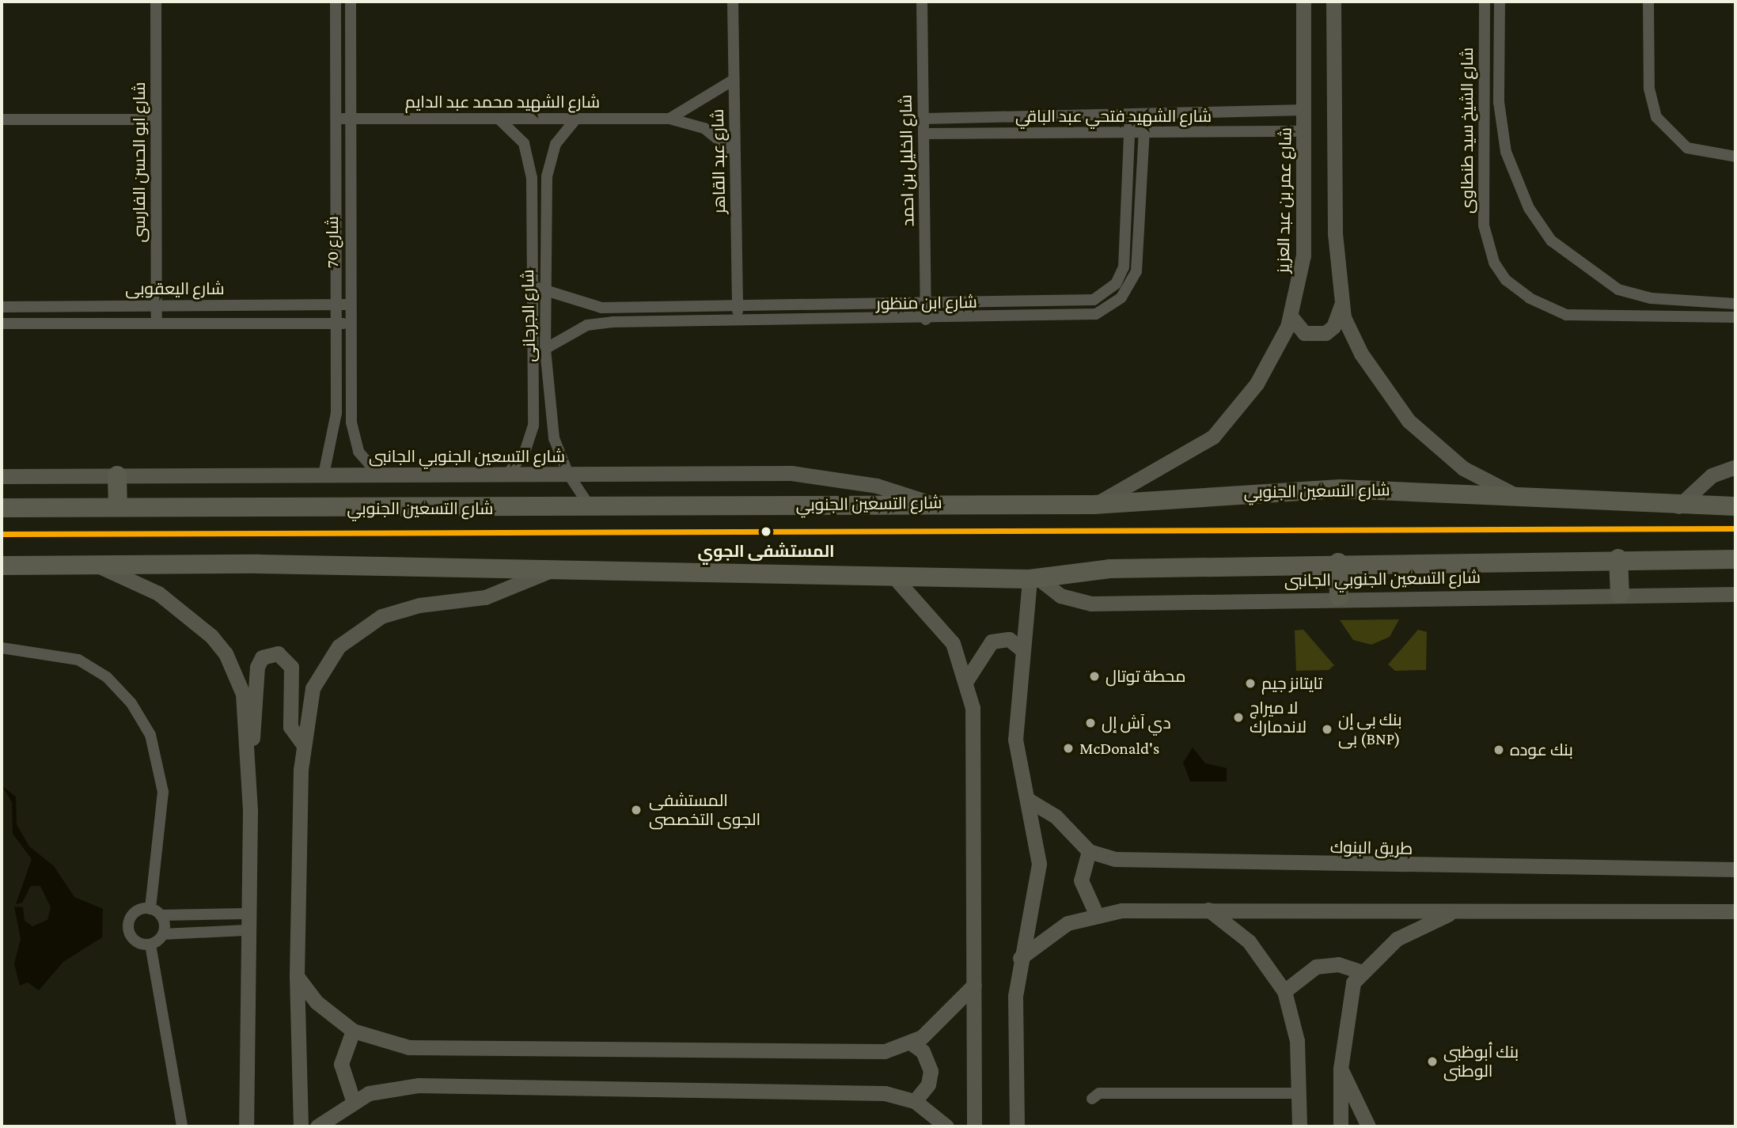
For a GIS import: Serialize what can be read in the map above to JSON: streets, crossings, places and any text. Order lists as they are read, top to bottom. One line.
{"streets":{"highway":["شارع التسعين الجنوبي"],"street":["شارع الشهيد محمد عبد الدايم","شارع الشهيد فتحي عبد الباقي","شارع الشيخ سيد طنطاوى","شارع الخليل بن احمد","شارع عبد القاهر","شارع ابو الحسن الفارسى","شارع عمر بن عبد العزيز","شارع 70","شارع اليعقوبى","شارع ابن منظور","شارع الجرجانى","شارع التسعين الجنوبي الجانبى","طريق البنوك"]},"crossings":[["شارع الشهيد محمد عبد الدايم","شارع عبد القاهر"],["شارع الشهيد محمد عبد الدايم","شارع 70"],["شارع الشهيد محمد عبد الدايم","شارع الجرجانى"],["شارع الشهيد فتحي عبد الباقي","شارع الخليل بن احمد"],["شارع الشهيد فتحي عبد الباقي","شارع عمر بن عبد العزيز"],["شارع الشهيد فتحي عبد الباقي","شارع ابن منظور"],["شارع الخليل بن احمد","شارع ابن منظور"],["شارع عبد القاهر","شارع ابن منظور"],["شارع ابو الحسن الفارسى","شارع اليعقوبى"],["شارع عمر بن عبد العزيز","شارع التسعين الجنوبي"],["شارع 70","شارع اليعقوبى"],["شارع 70","شارع التسعين الجنوبي الجانبى"],["شارع ابن منظور","شارع الجرجانى"],["شارع الجرجانى","شارع التسعين الجنوبي الجانبى"],["شارع الجرجانى","شارع التسعين الجنوبي"],["شارع التسعين الجنوبي الجانبى","شارع التسعين الجنوبي"]],"places":["المستشفى الجوي","محطة توتال","تايتانز جيم","لا ميراج لاندمارك","دي آش إل","بنك بى إن بى (BNP)","McDonald's","بنك عوده","المستشفى الجوى التخصصى","بنك أبوظبى الوطنى"]}
